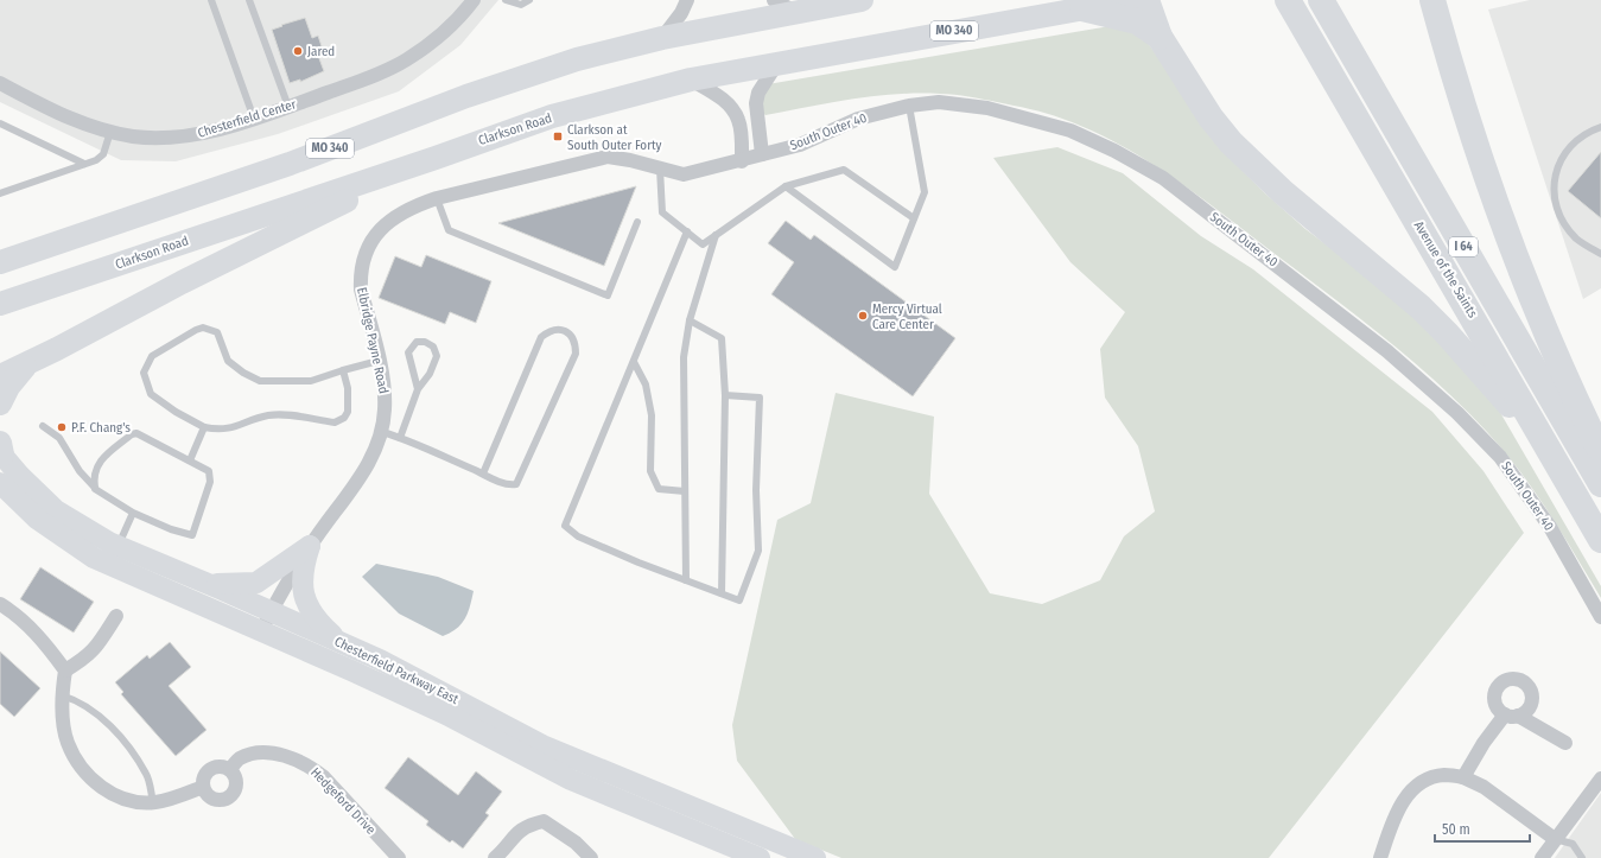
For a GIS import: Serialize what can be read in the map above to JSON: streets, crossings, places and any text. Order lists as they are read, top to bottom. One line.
{"streets":{"highway":["I 64","Avenue of the Saints"],"main road":["MO 340","Clarkson Road"],"street":["Chesterfield Center","South Outer 40","Elbridge Payne Road","Chesterfield Parkway East","Hedgeford Drive"]},"crossings":[["South Outer 40","Elbridge Payne Road"],["Elbridge Payne Road","Chesterfield Parkway East"]],"places":{"other":["Jared","Mercy Virtual Care Center","P.F. Chang's"],"transit":["Clarkson at South Outer Forty"]},"scale_bar":"50 m"}
